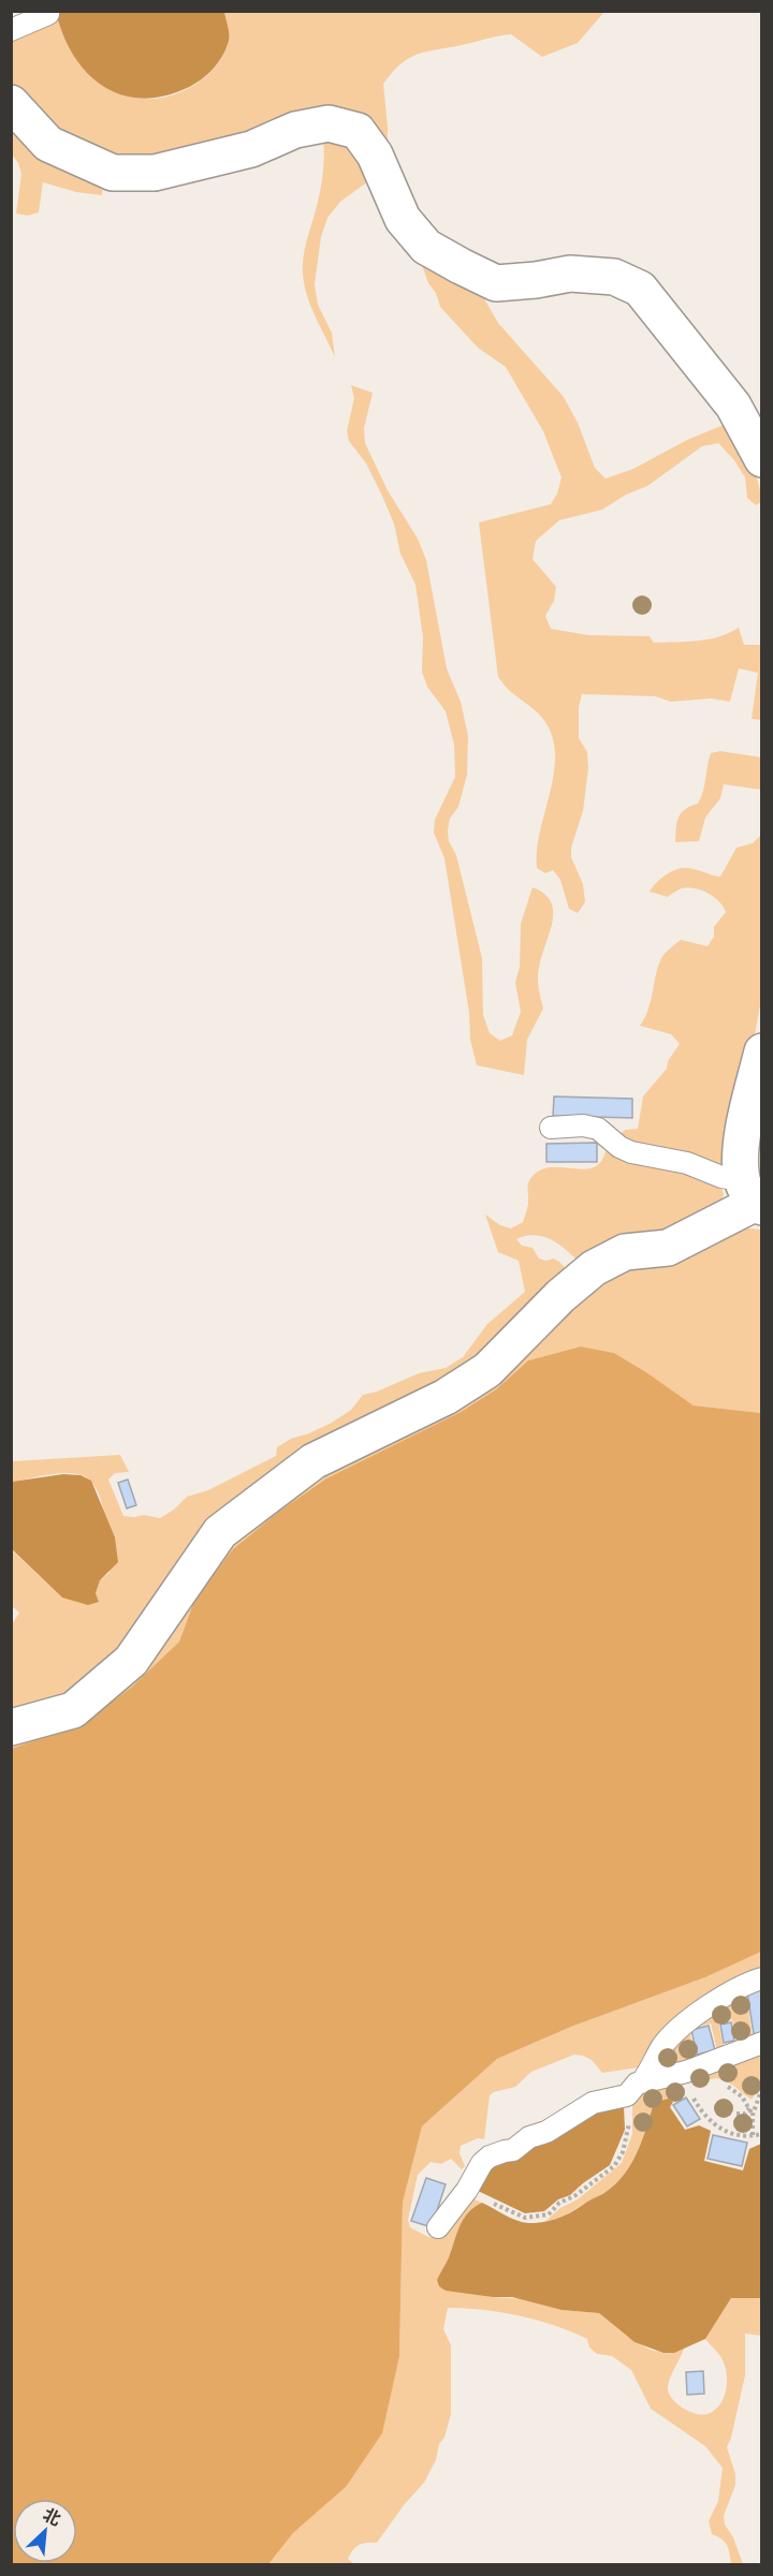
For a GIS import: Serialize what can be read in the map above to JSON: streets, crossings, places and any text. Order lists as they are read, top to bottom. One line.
{"north":"top right"}
